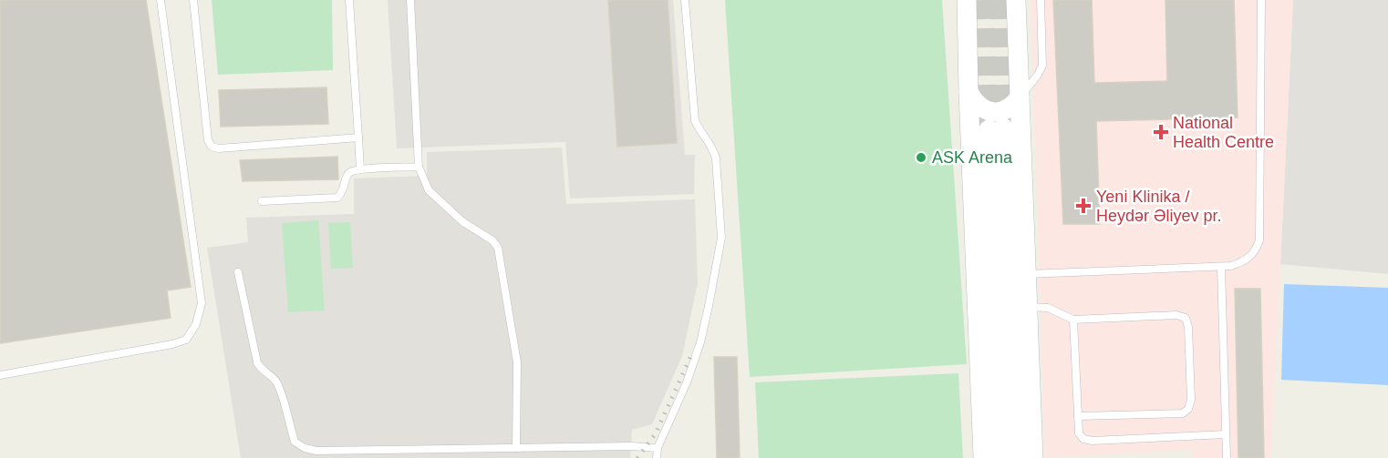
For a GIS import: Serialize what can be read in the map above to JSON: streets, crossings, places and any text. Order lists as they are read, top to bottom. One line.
{"places":{"health":["National Health Centre","Yeni Klinika / Heydər Əliyev pr."],"other":["ASK Arena"]}}
